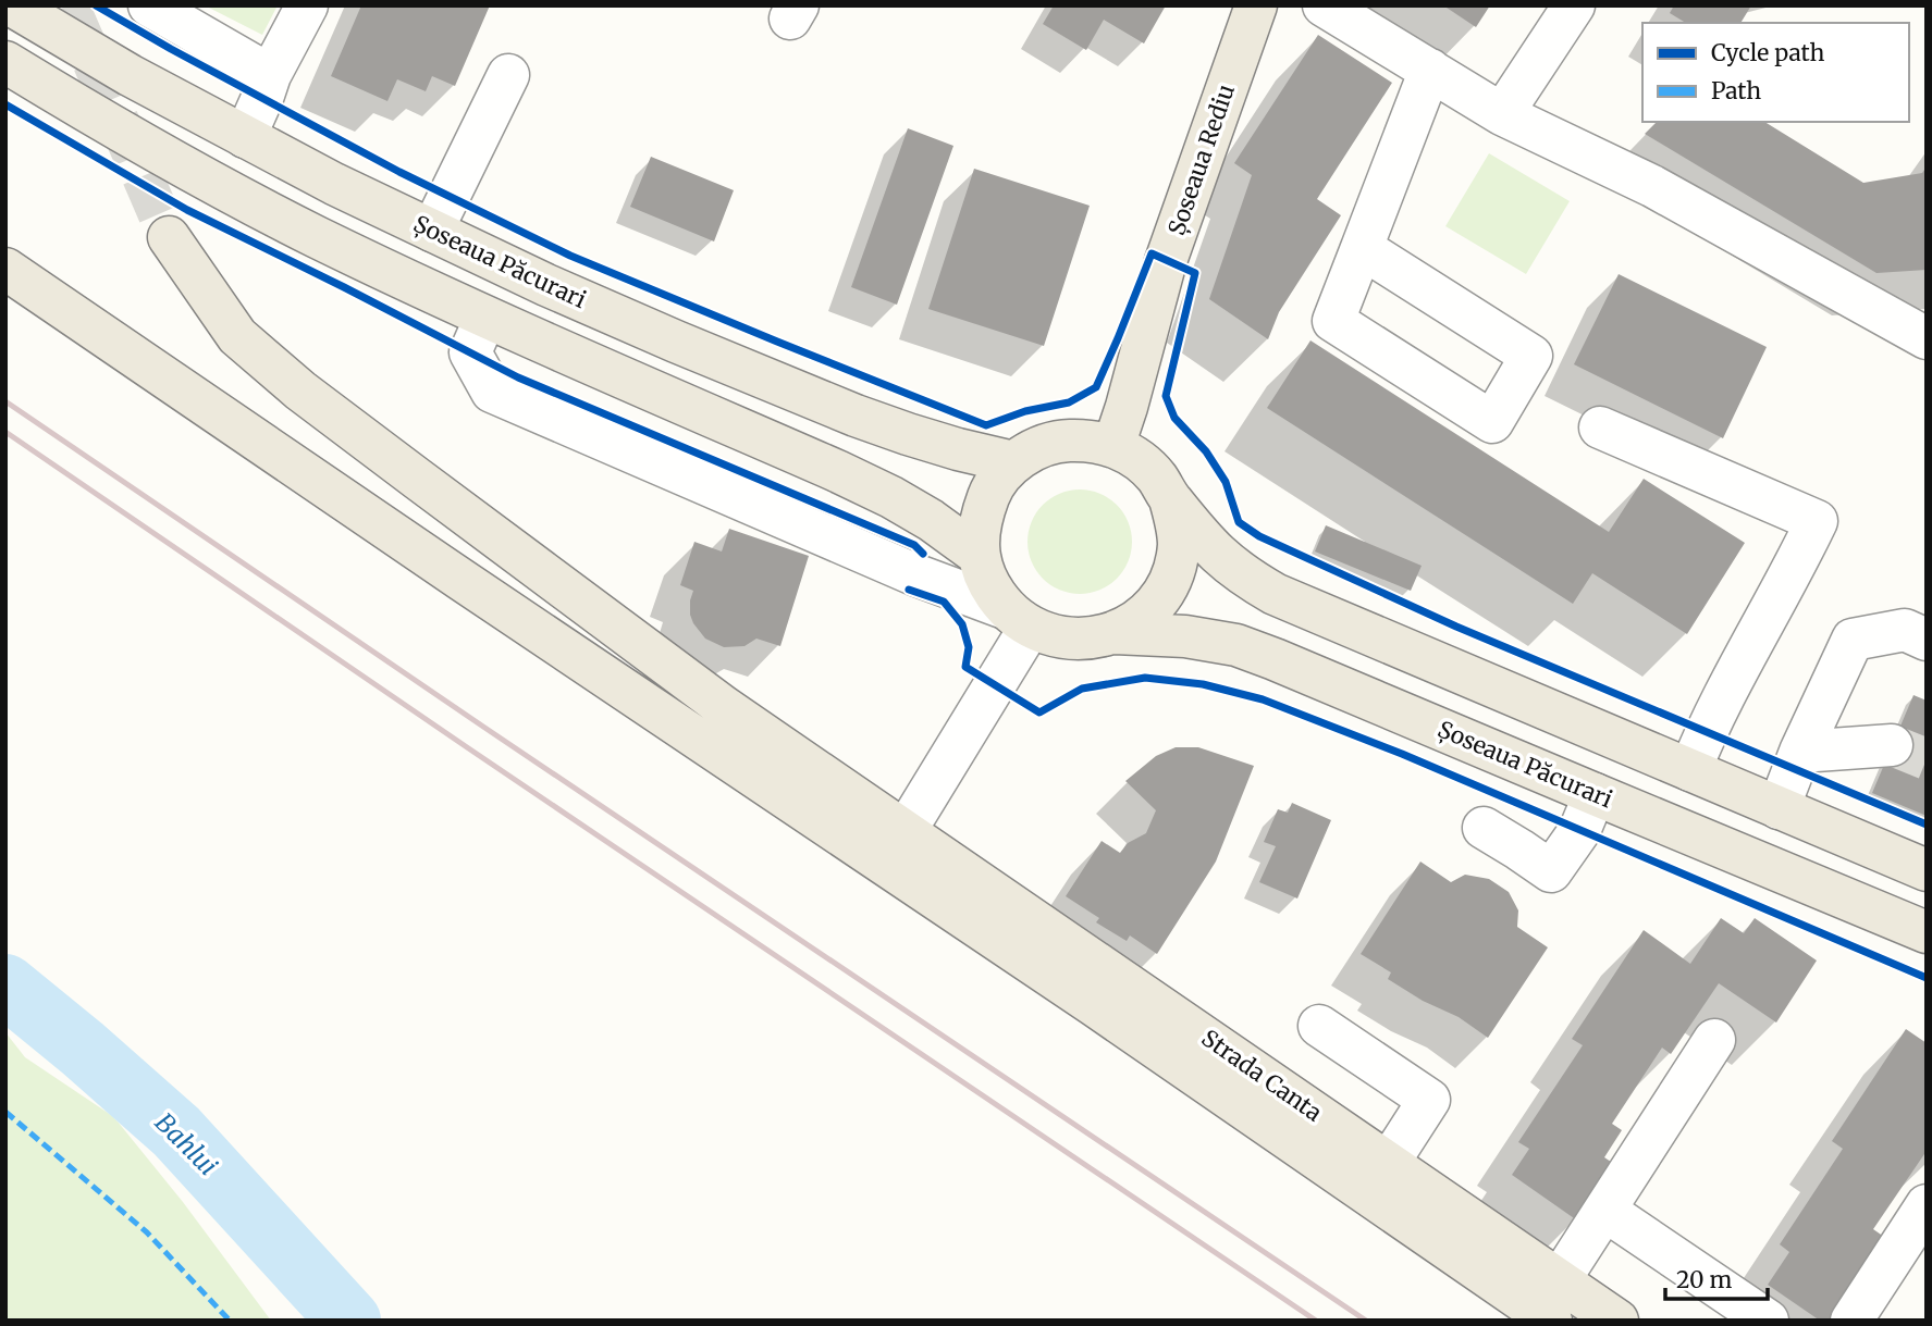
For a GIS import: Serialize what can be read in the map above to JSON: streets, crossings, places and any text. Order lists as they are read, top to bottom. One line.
{"streets":{"main road":["Șoseaua Rediu","Șoseaua Păcurari","Strada Canta"]},"crossings":[["Șoseaua Rediu","Șoseaua Păcurari"]],"water":["Bahlui"],"legend":["Cycle path","Path"],"scale_bar":"20 m"}
